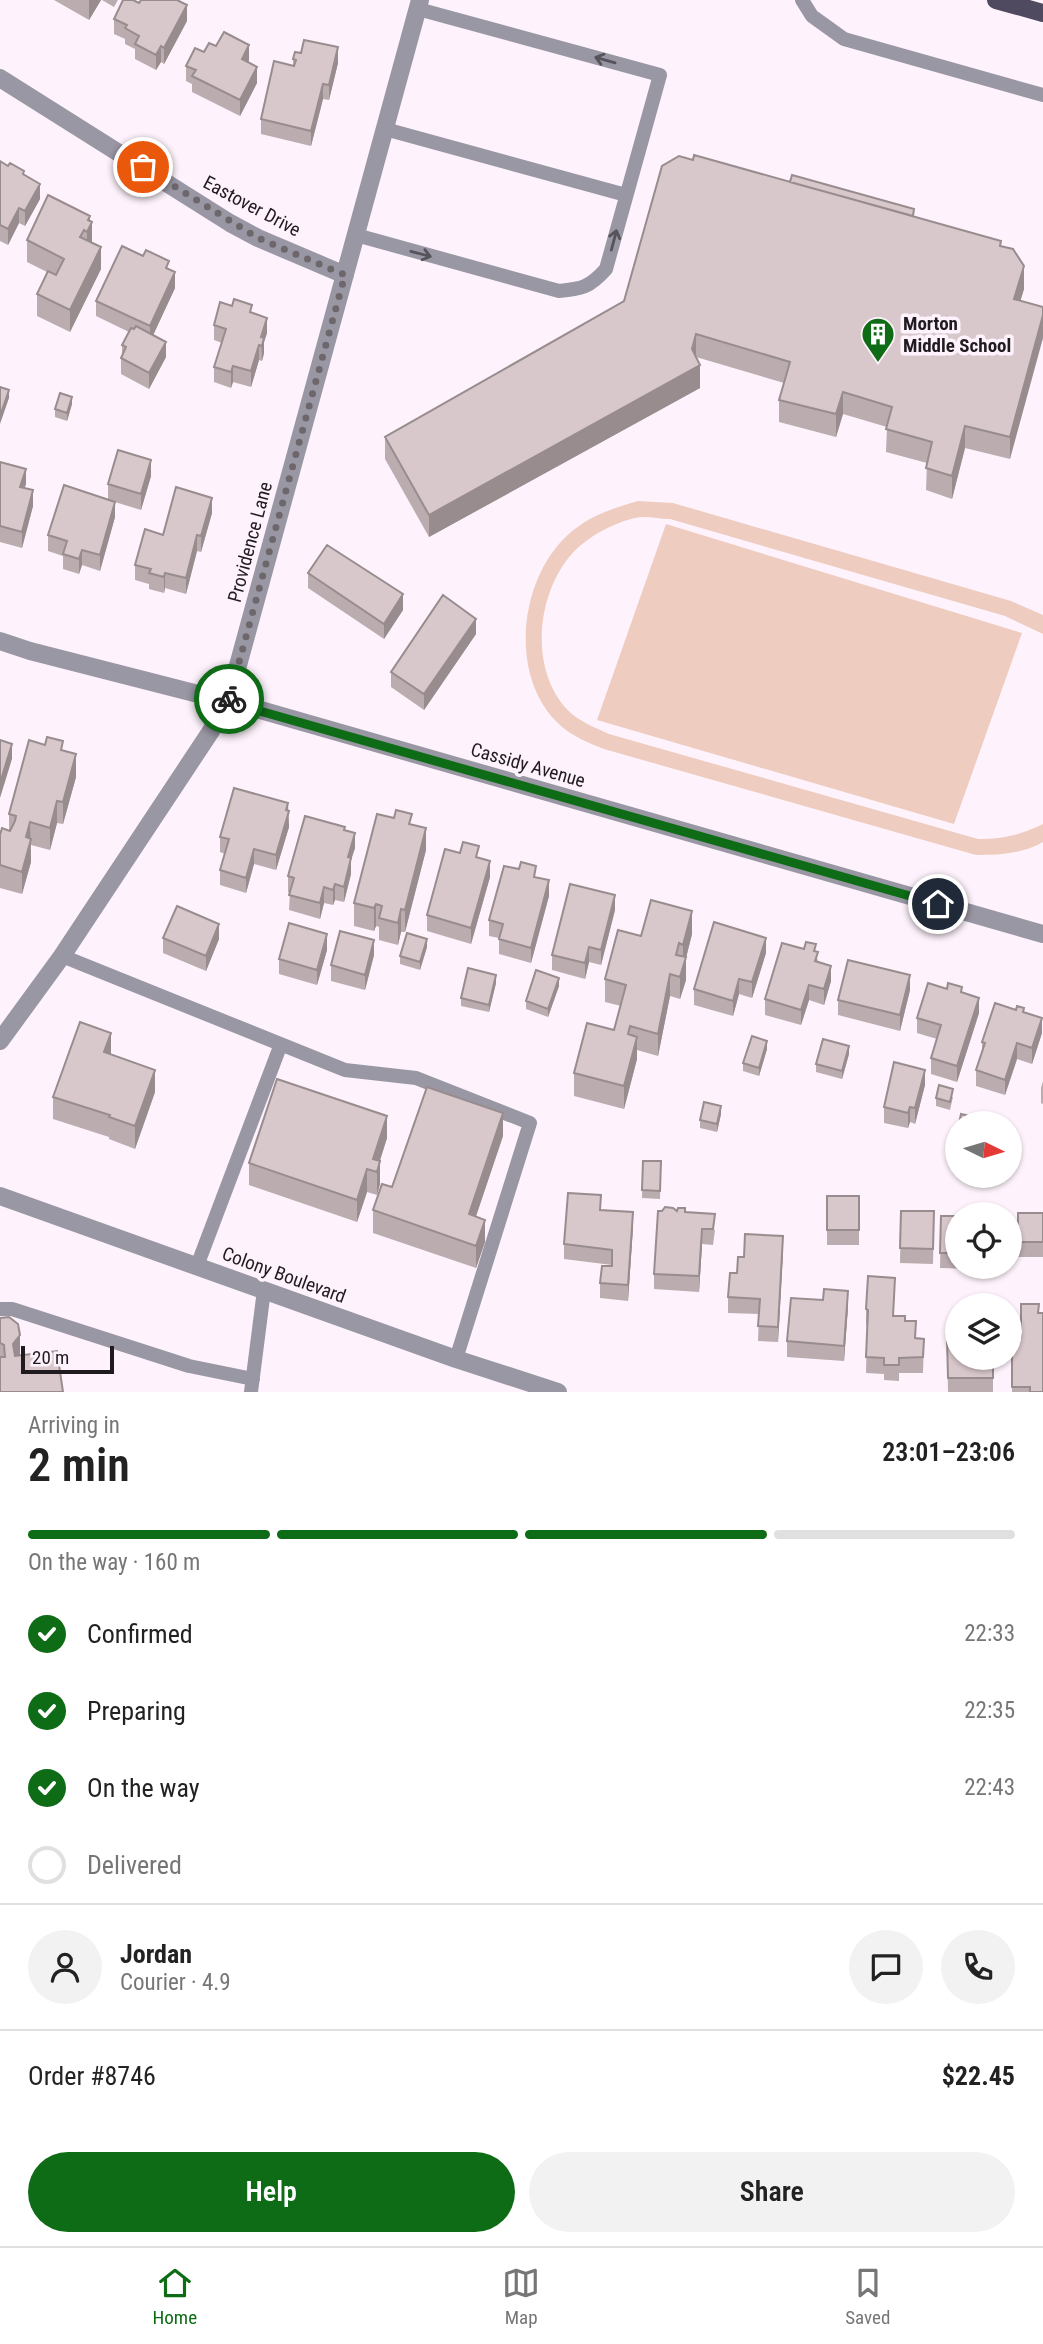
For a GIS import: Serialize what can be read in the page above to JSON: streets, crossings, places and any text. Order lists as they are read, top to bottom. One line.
{"streets":{"street":["Eastover Drive","Providence Lane","Cassidy Avenue","Colony Boulevard"]},"crossings":[["Eastover Drive","Providence Lane"],["Providence Lane","Cassidy Avenue"]],"places":{"building":["Morton Middle School"]},"scale_bar":"20 m","north":"right","page":{"scale":"20 m","heading":["2 min","Arriving in","23:01–23:06"],"panel":["Jordan","Courier · 4.9","Order #8746","$22.45"],"bar":"On the way · 160 m","list":[["Confirmed","22:33"],["Preparing","22:35"],["On the way","22:43"],"Delivered"],"buttons":["Help","Share"],"tabs":["Home","Map","Saved"]}}
